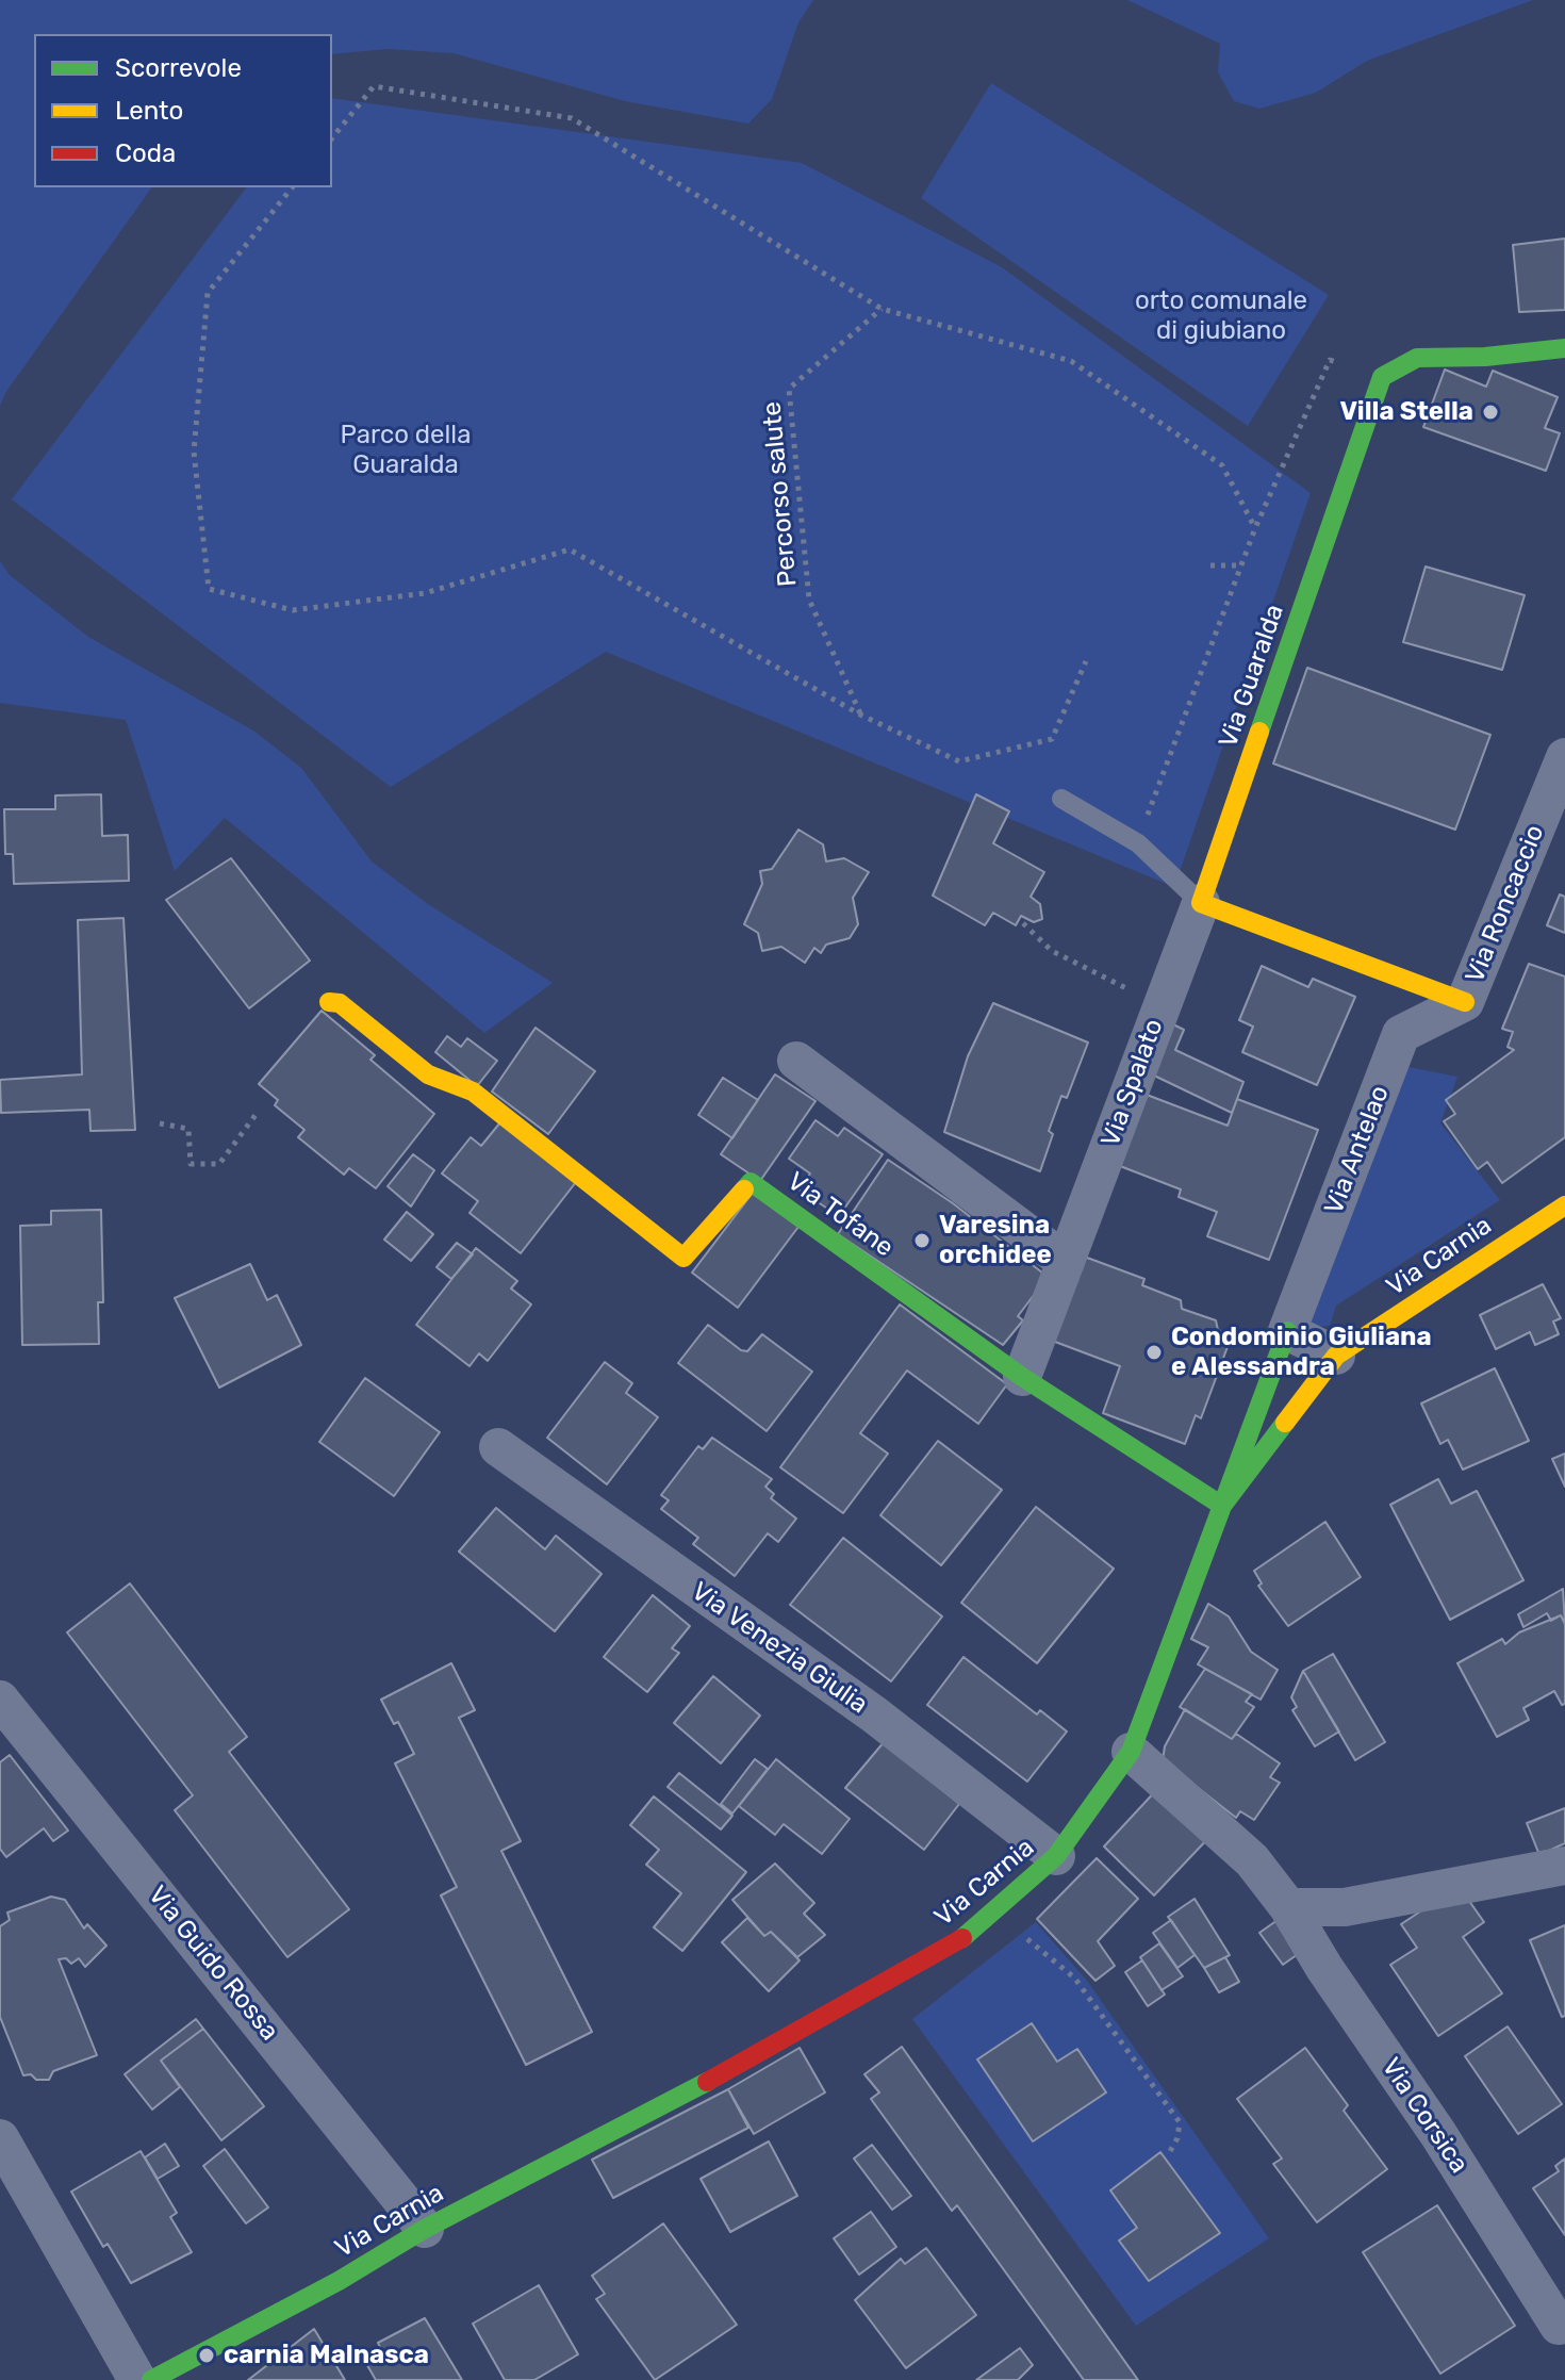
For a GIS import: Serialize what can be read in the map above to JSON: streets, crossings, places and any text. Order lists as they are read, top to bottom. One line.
{"streets":{"street":["Via Guaralda","Via Roncaccio","Via Spalato","Via Antelao","Via Tofane","Via Carnia","Via Venezia Giulia","Via Guido Rossa","Via Corsica"],"path":["Percorso salute"]},"crossings":[["Via Guaralda","Via Spalato"],["Via Roncaccio","Via Antelao"],["Via Spalato","Via Tofane"],["Via Antelao","Via Tofane"],["Via Antelao","Via Carnia"],["Via Tofane","Via Carnia"],["Via Carnia","Via Venezia Giulia"],["Via Carnia","Via Guido Rossa"],["Via Carnia","Via Corsica"]],"parks":["orto comunale di giubiano","Parco della Guaralda"],"places":["Villa Stella","Varesina orchidee","Condominio Giuliana e Alessandra","carnia Malnasca"],"legend":["Scorrevole","Lento","Coda"]}
